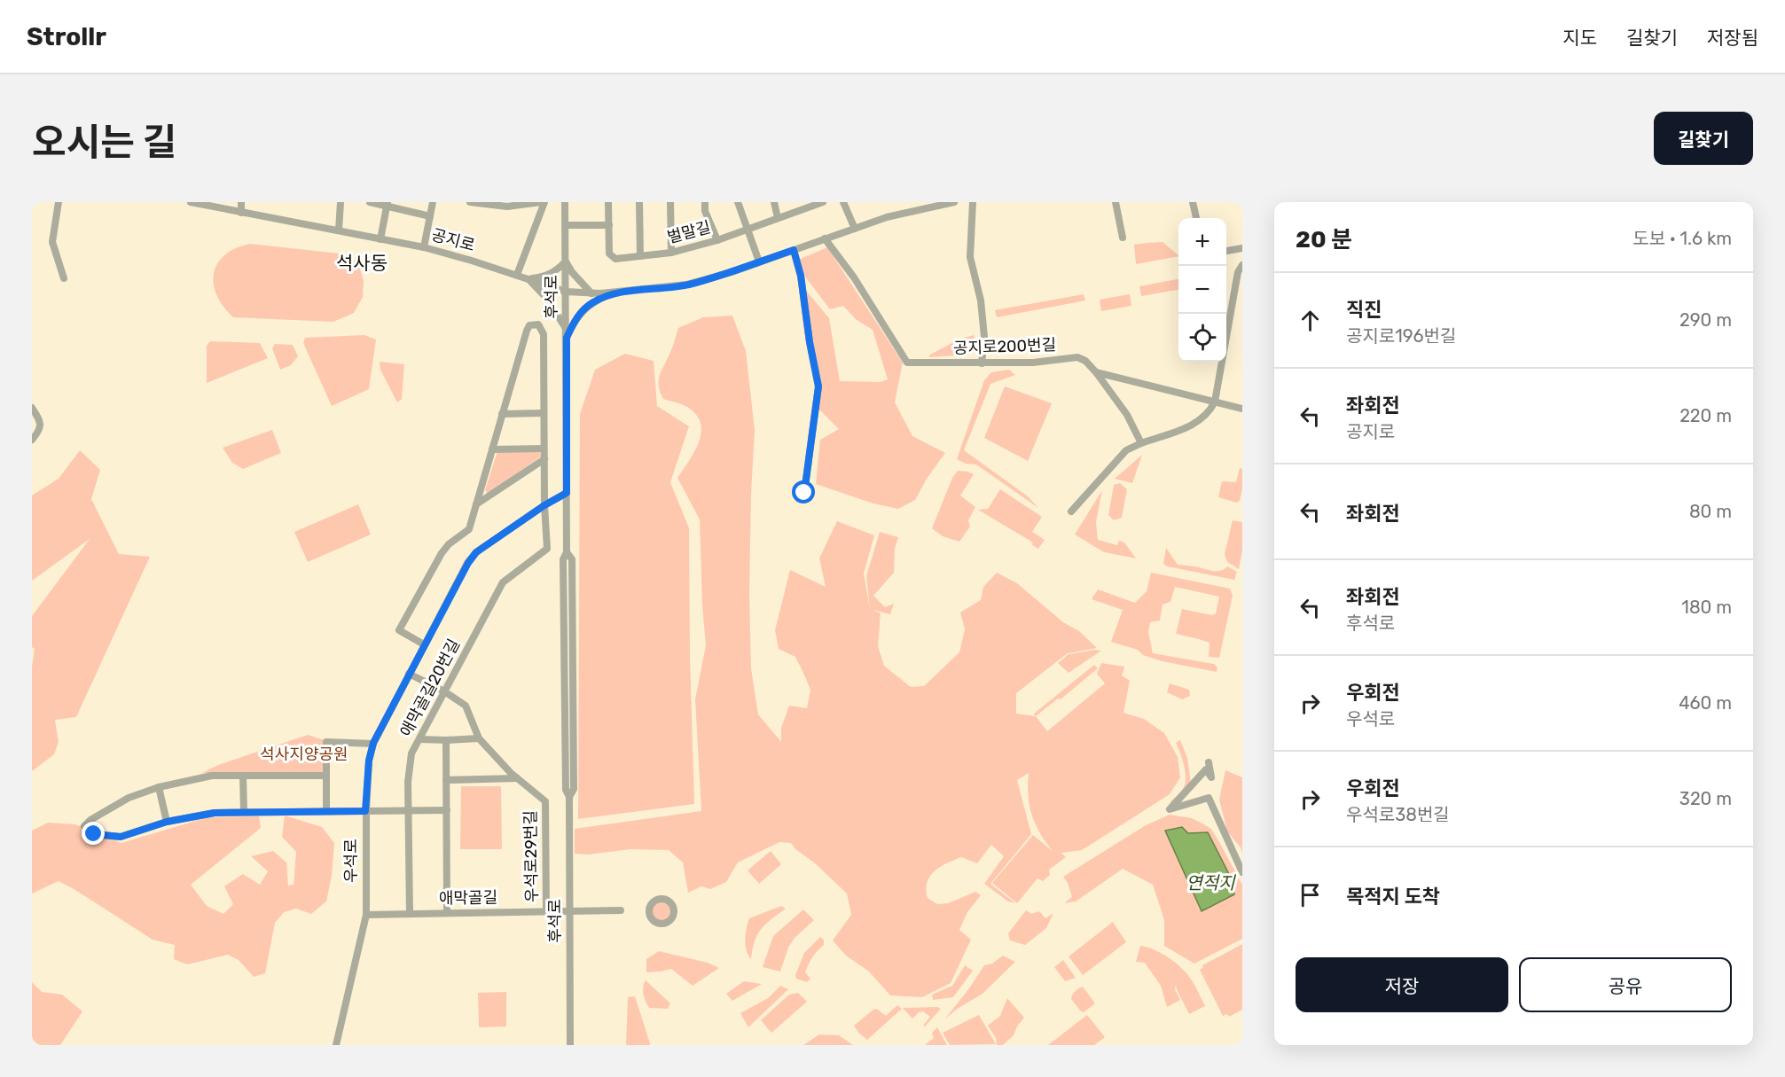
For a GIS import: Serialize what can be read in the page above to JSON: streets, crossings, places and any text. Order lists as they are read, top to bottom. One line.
{"streets":{"street":["벌말길","공지로","후석로","공지로200번길","애막골길20번길","우석로29번길","우석로","애막골길"]},"crossings":[["공지로","후석로"],["공지로","공지로200번길"],["후석로","우석로"],["후석로","애막골길"],["애막골길20번길","우석로29번길"],["애막골길20번길","우석로"],["애막골길20번길","애막골길"],["우석로29번길","우석로"],["우석로29번길","애막골길"],["우석로","애막골길"]],"districts":["석사동"],"water":["연적지"],"parks":["석사지양공원"],"page":{"header":"Strollr","nav":["지도","길찾기","저장됨"],"title":"오시는 길","buttons":["길찾기",["저장","공유"]],"heading":["20 분","도보 · 1.6 km"],"map_buttons":["+","−"],"list":[["직진","공지로196번길","290 m"],["좌회전","공지로","220 m"],["좌회전","80 m"],["좌회전","후석로","180 m"],["우회전","우석로","460 m"],["우회전","우석로38번길","320 m"],"목적지 도착"]}}
